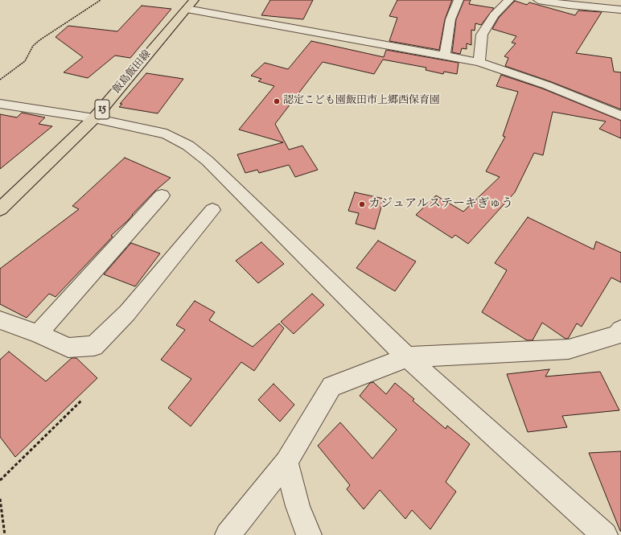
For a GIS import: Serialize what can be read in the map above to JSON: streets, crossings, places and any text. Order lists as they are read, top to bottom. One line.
{"streets":{"main road":["飯島飯田線","15"]},"places":["認定こども園飯田市上郷西保育園","カジュアルステーキぎゅう"]}
